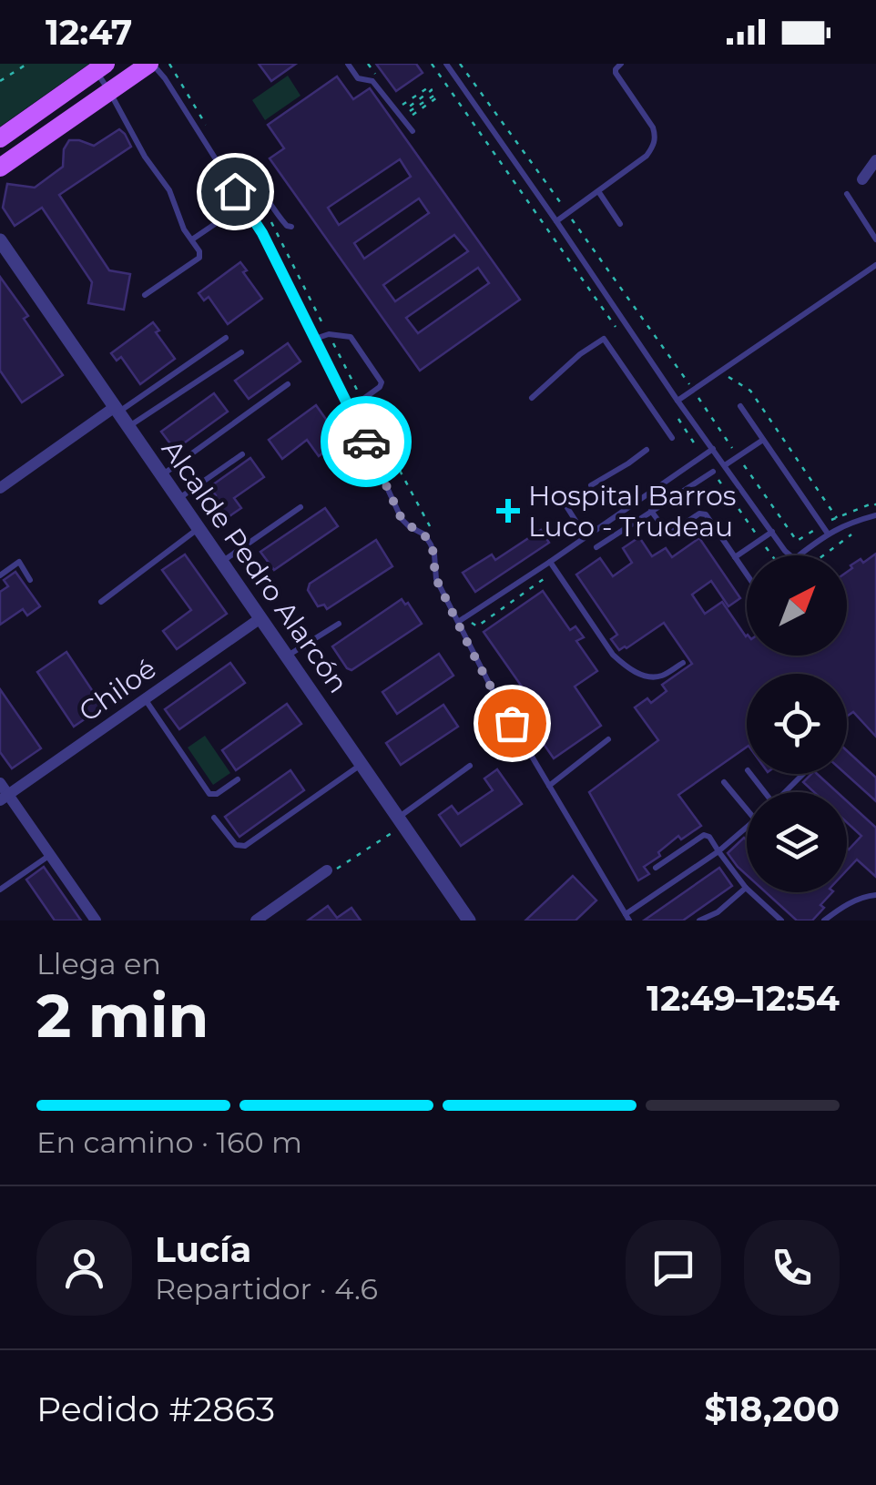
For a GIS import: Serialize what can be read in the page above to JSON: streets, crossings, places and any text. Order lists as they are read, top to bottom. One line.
{"streets":{"street":["Alcalde Pedro Alarcón","Chiloé"]},"crossings":[["Alcalde Pedro Alarcón","Chiloé"]],"places":{"health":["Hospital Barros Luco - Trudeau"]},"north":"top right","page":{"status":"12:47","heading":["2 min","Llega en","12:49–12:54"],"panel":["Lucía","Repartidor · 4.6","Pedido #2863","$18,200"],"bar":"En camino · 160 m"}}
